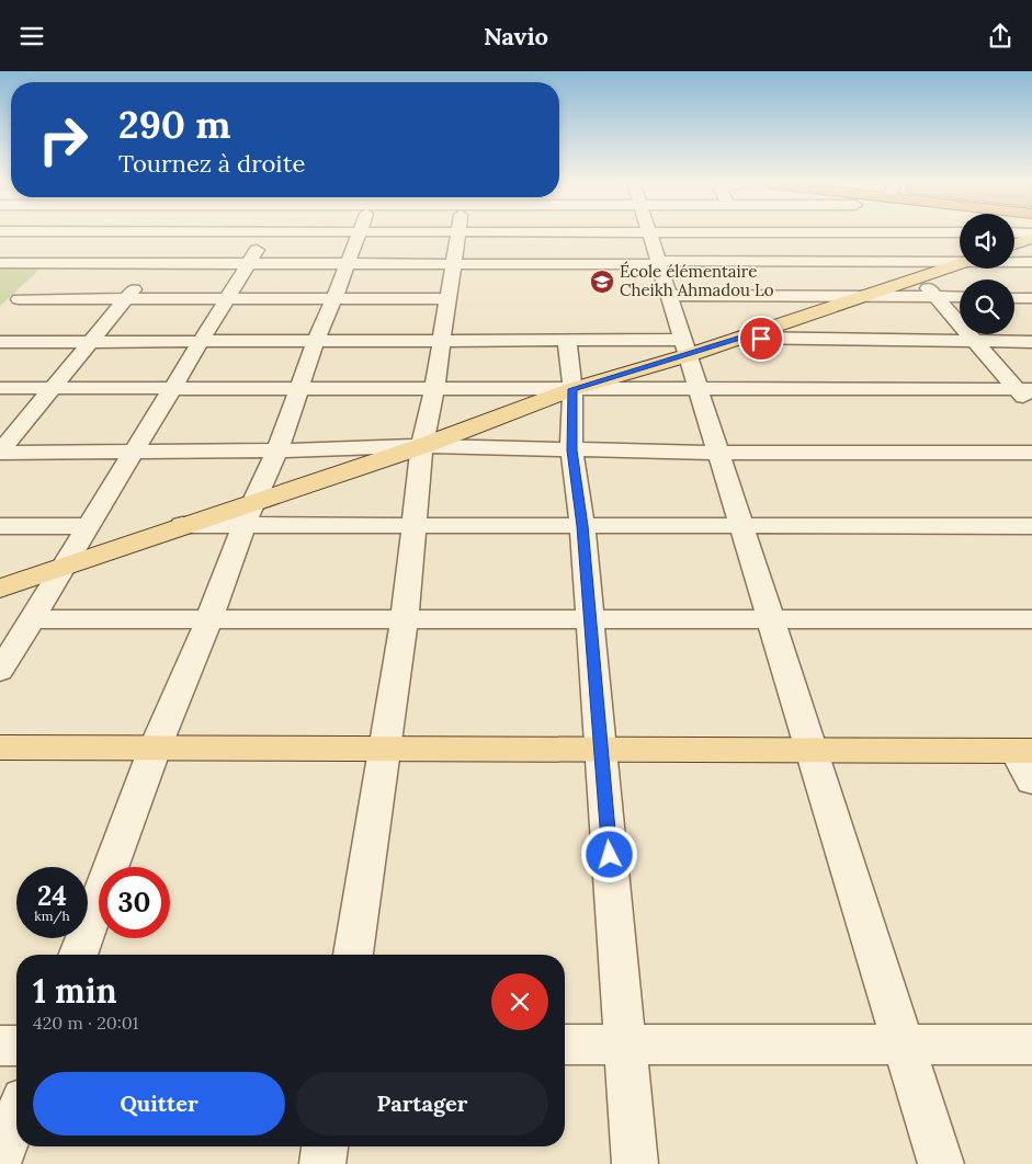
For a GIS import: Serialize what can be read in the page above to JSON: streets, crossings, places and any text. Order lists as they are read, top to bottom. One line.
{"places":{"school or university":["École élémentaire Cheikh Ahmadou Lo"]},"page":{"header":"Navio","turn":["290 m","Tournez à droite"],"speed":"24 km/h","limit":"30","heading":["1 min","420 m · 20:01"],"buttons":["Quitter","Partager"]}}
